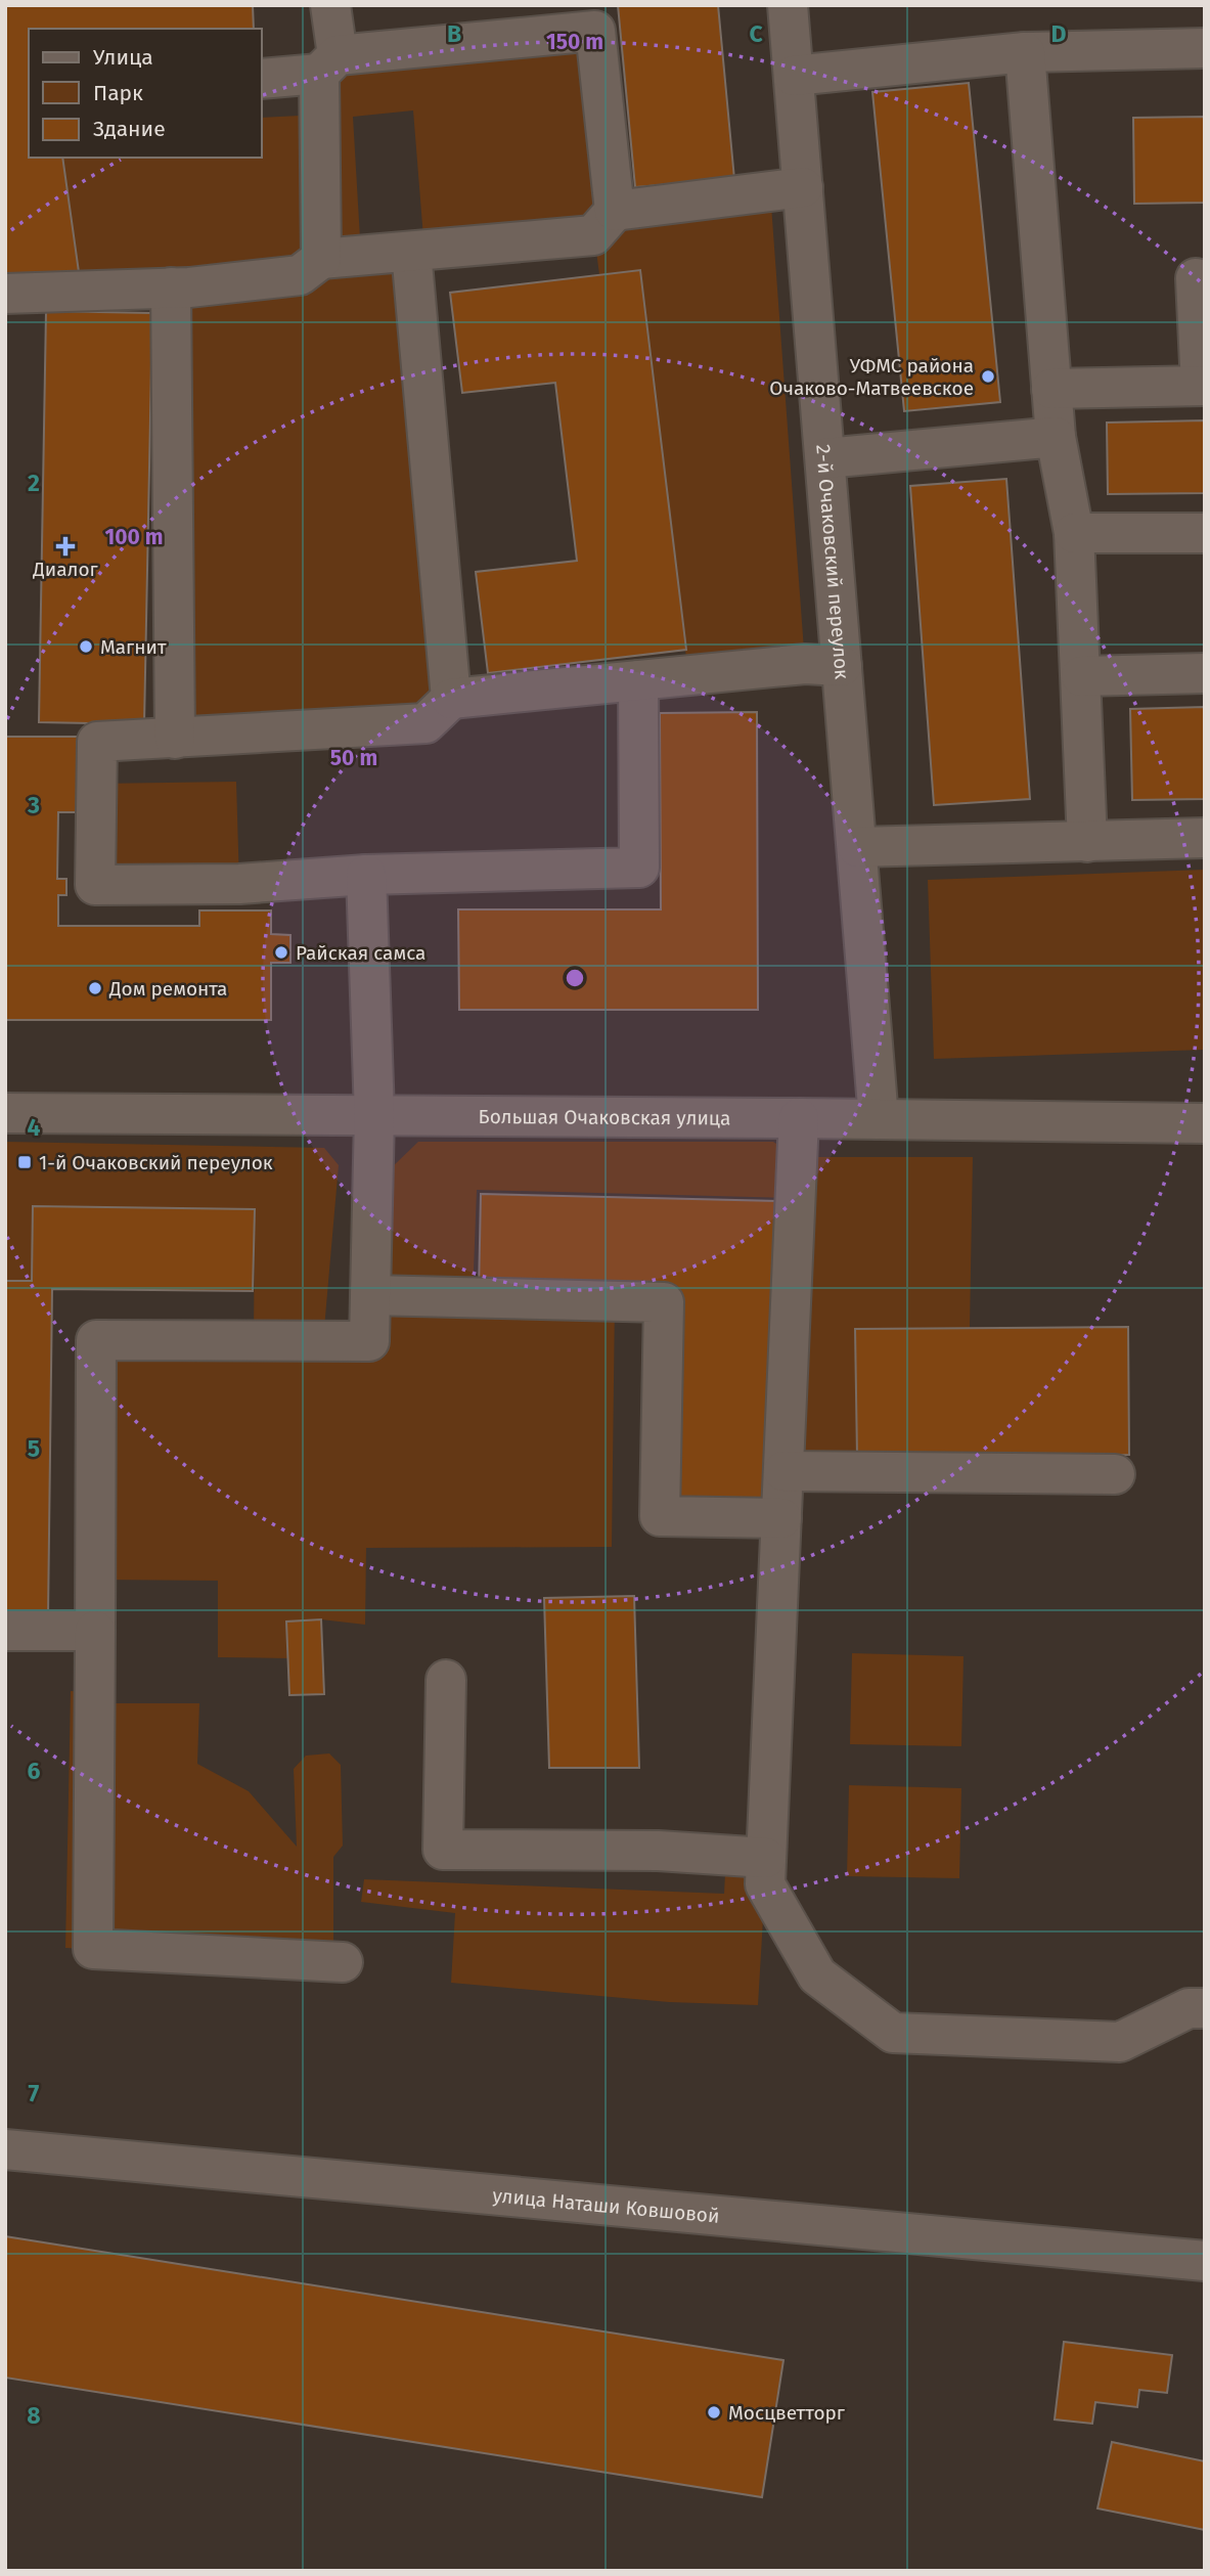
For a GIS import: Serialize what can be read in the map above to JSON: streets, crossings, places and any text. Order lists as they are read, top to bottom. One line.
{"streets":{"street":["2-й Очаковский переулок","Большая Очаковская улица","улица Наташи Ковшовой"]},"crossings":[["2-й Очаковский переулок","Большая Очаковская улица"]],"places":{"other":["УФМС района Очаково-Матвеевское","Магнит","Райская самса","Дом ремонта","Мосцветторг"],"health":["Диалог"],"transit":["1-й Очаковский переулок"]},"legend":["Улица","Парк","Здание"],"grid":{"columns":["B","C","D"],"rows":["2","3","4","5","6","7","8"]},"rings":["150 m","100 m","50 m"]}
